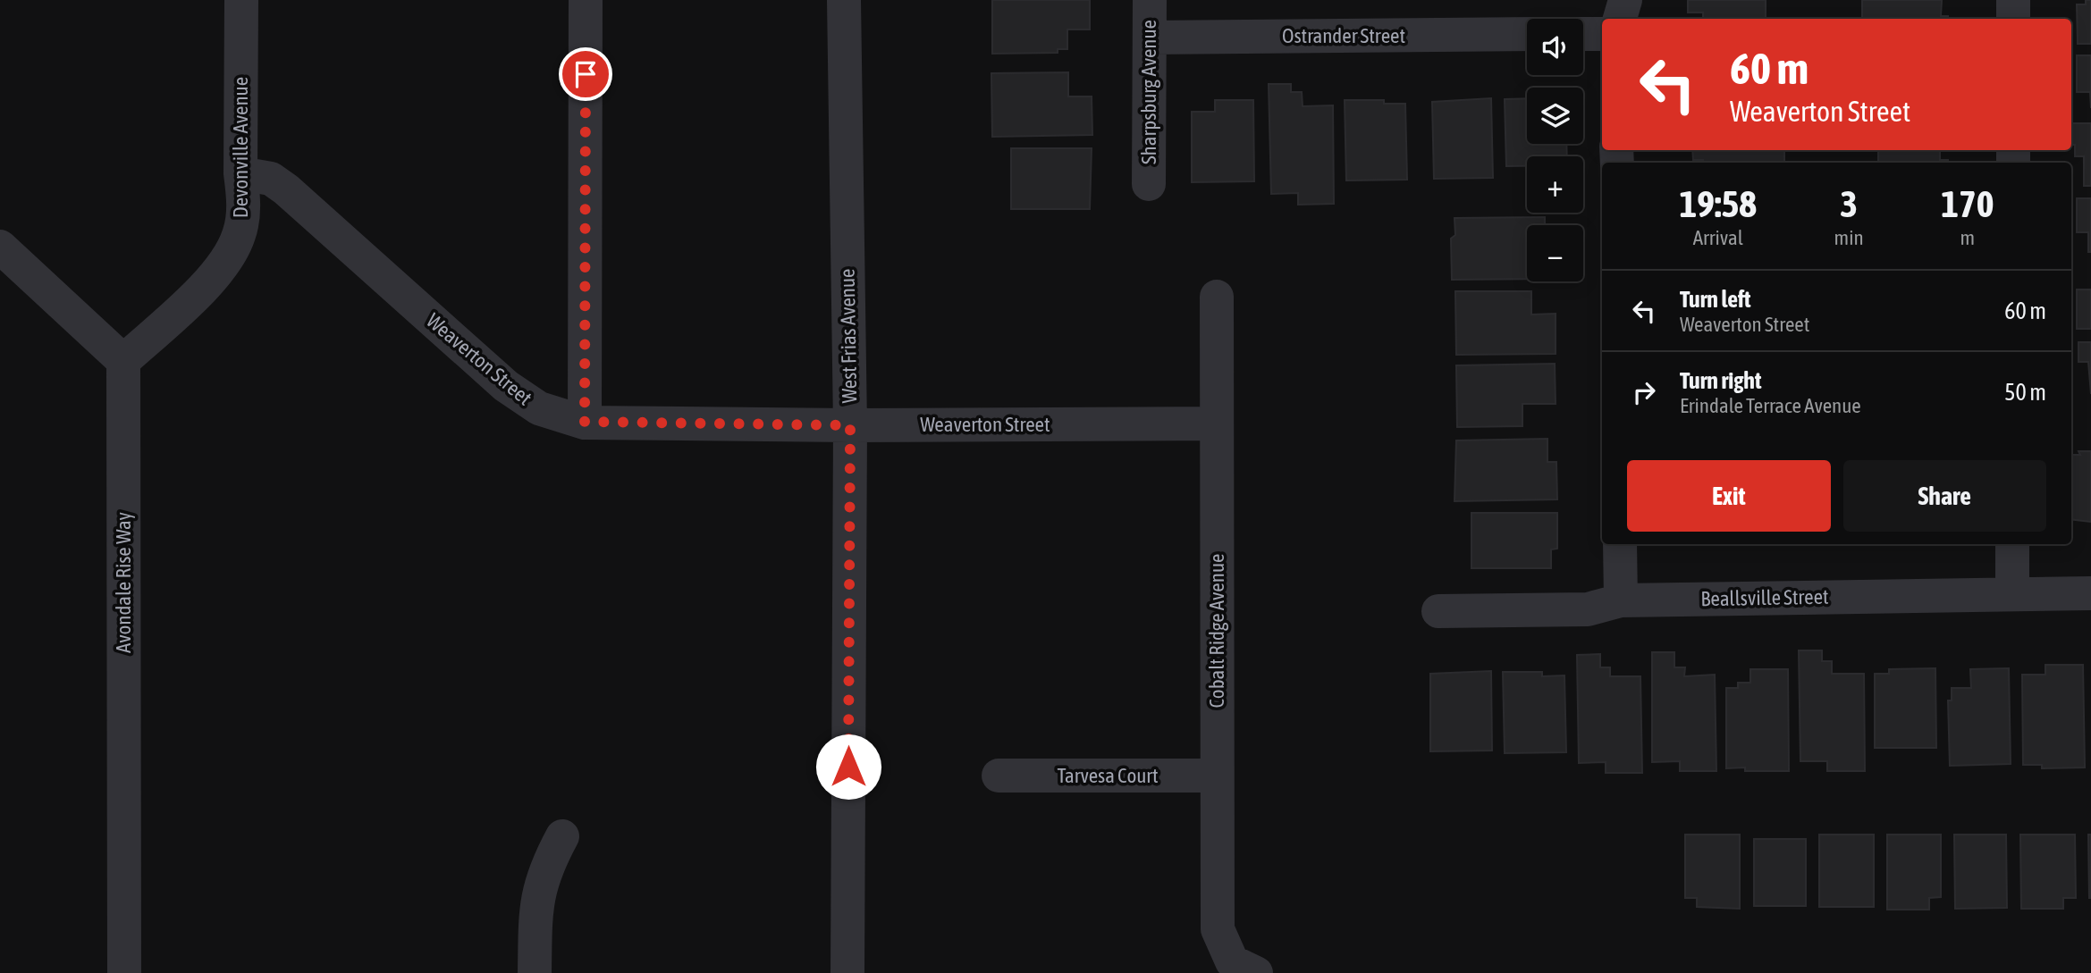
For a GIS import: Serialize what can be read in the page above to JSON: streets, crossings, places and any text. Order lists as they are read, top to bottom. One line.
{"streets":{"street":["Ostrander Street","Sharpsburg Avenue","Devonville Avenue","West Frias Avenue","Weaverton Street","Avondale Rise Way","Beallsville Street","Cobalt Ridge Avenue","Tarvesa Court"]},"crossings":[["Ostrander Street","Sharpsburg Avenue"],["Devonville Avenue","Weaverton Street"],["Devonville Avenue","Avondale Rise Way"],["West Frias Avenue","Weaverton Street"],["Weaverton Street","Cobalt Ridge Avenue"],["Cobalt Ridge Avenue","Tarvesa Court"]],"page":{"map_buttons":["+","−"],"turn":["60 m","Weaverton Street"],"eta":["19:58","Arrival","3","min","170","m"],"list":[{"name":"Turn left","note":"Weaverton Street","value":"60 m"},{"name":"Turn right","note":"Erindale Terrace Avenue","value":"50 m"}],"buttons":["Exit","Share"]}}
